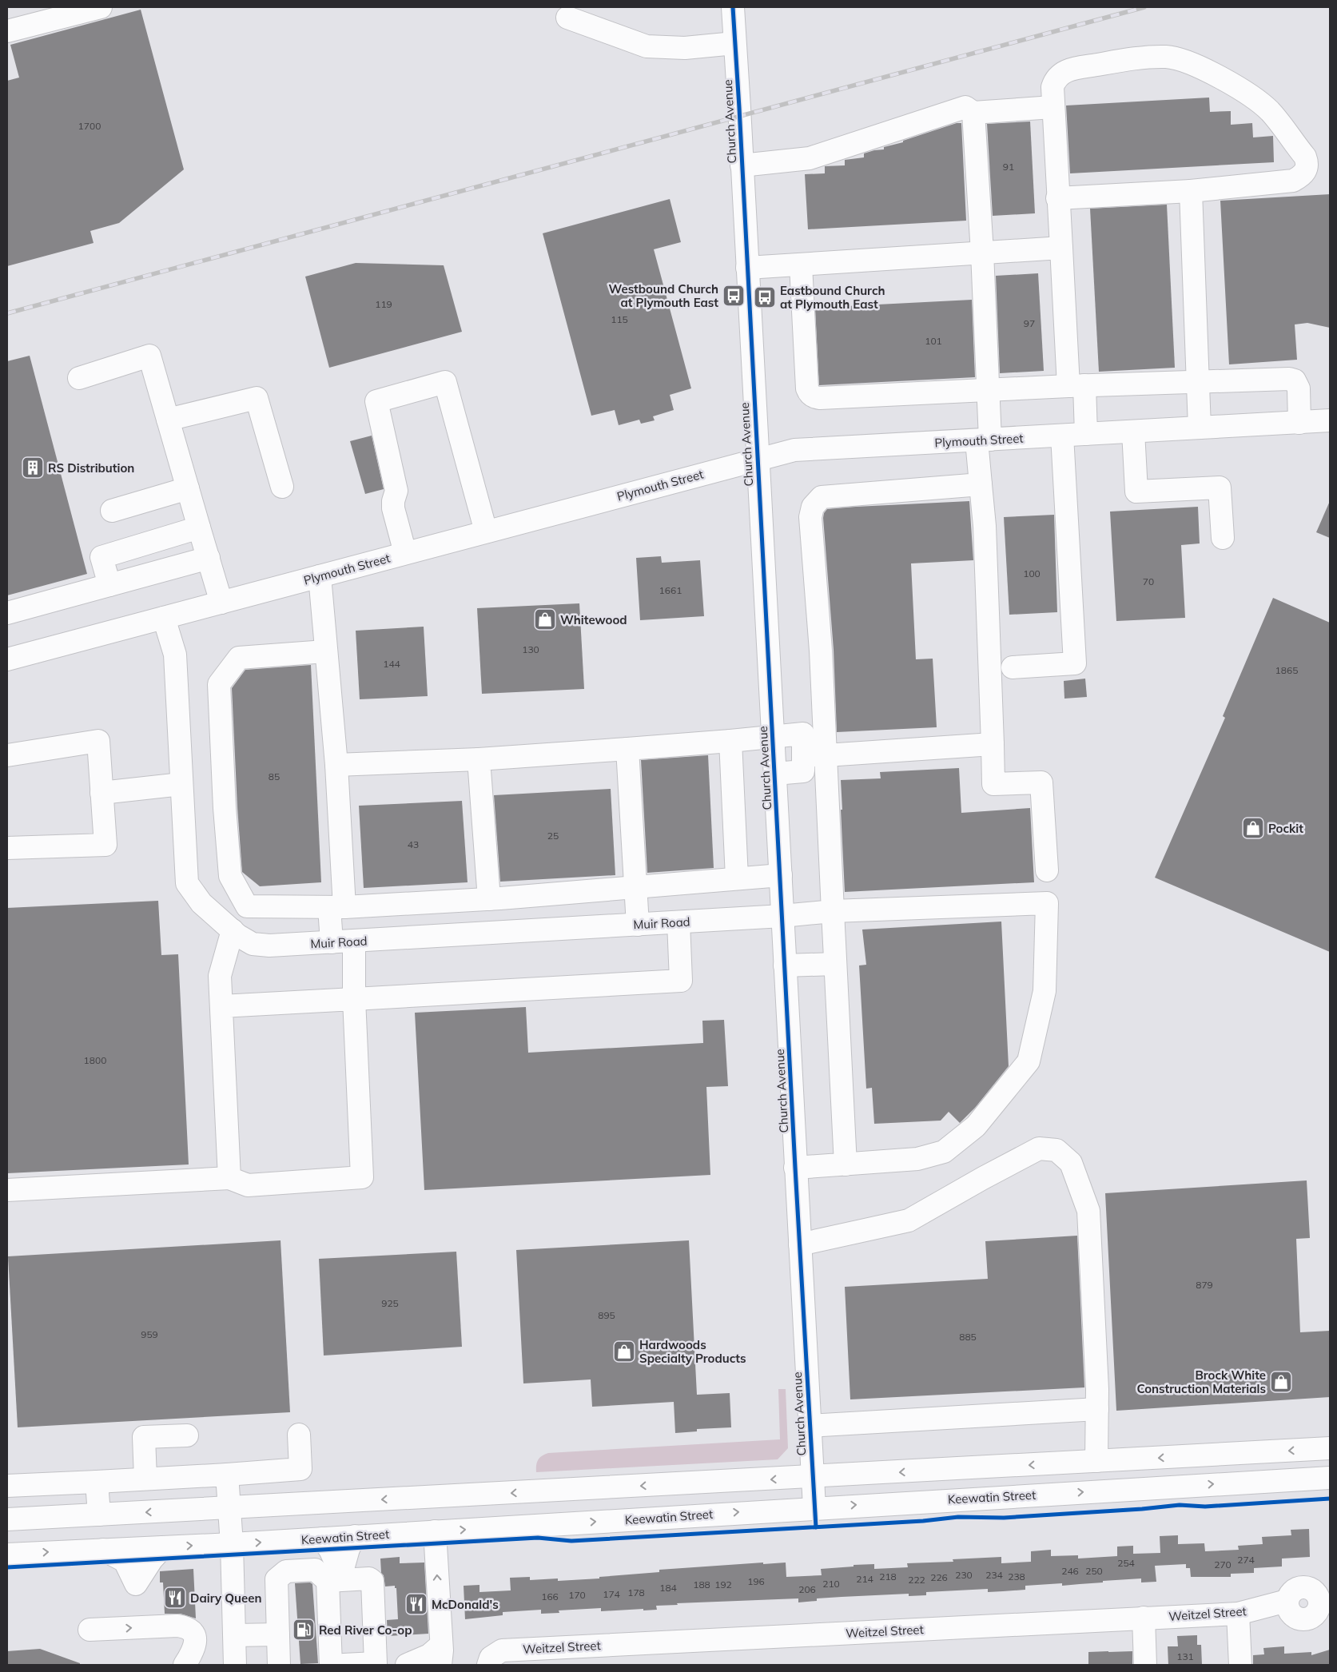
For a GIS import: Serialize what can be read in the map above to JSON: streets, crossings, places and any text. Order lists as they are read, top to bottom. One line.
{"streets":{"street":["Church Avenue","Plymouth Street","Muir Road","Keewatin Street","Weitzel Street"]},"crossings":[["Church Avenue","Plymouth Street"],["Church Avenue","Muir Road"],["Church Avenue","Keewatin Street"],["Plymouth Street","Muir Road"]],"places":{"bus stop":["Westbound Church at Plymouth East","Eastbound Church at Plymouth East"],"building":["RS Distribution"],"shop":["Whitewood","Pockit","Hardwoods Specialty Products","Brock White Construction Materials"],"restaurant":["Dairy Queen","McDonald's"],"fuel station":["Red River Co-op"]},"house_numbers":["1700","91","119","115","97","101","100","70","1661","130","144","1865","85","25","43","1800","879","925","895","959","885","274","254","270","246","250","230","234","218","238","226","214","222","196","210","188","192","184","206","178","174","170","166","131"]}
